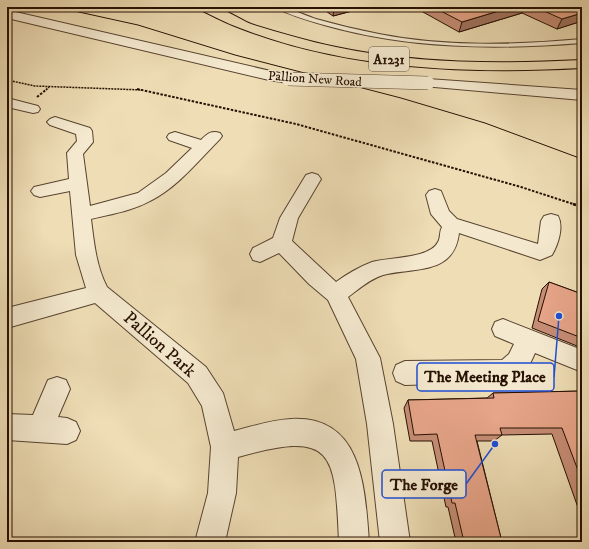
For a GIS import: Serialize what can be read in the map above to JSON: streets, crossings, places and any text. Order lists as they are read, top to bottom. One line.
{"streets":{"highway":["A1231"],"street":["Pallion New Road","Pallion Park"]},"places":["The Meeting Place","The Forge"]}
